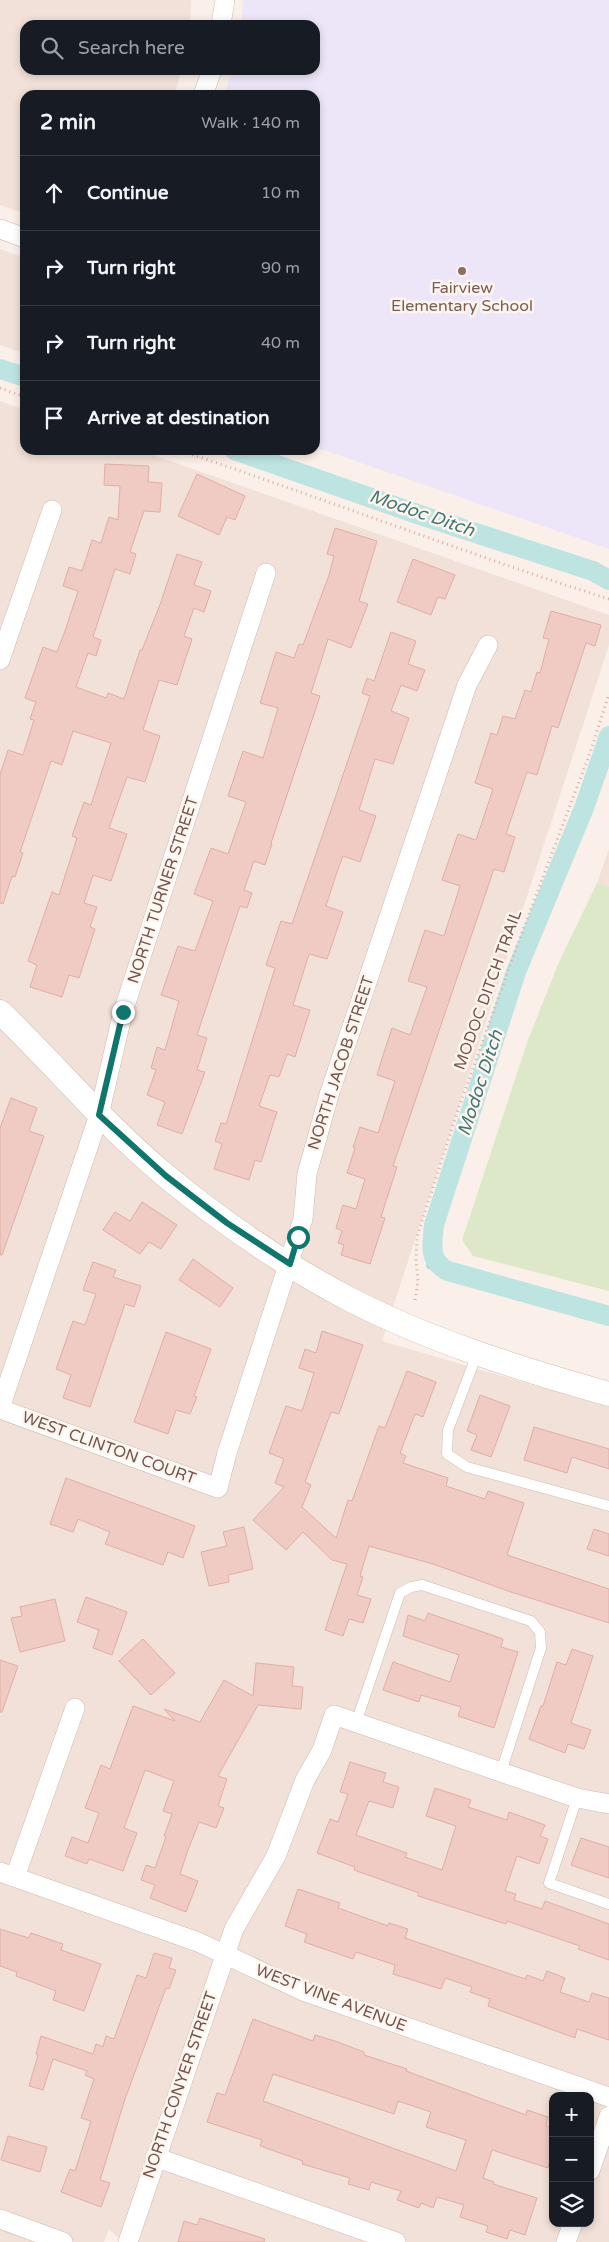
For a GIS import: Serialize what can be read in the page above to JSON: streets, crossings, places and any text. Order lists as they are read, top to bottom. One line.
{"streets":{"street":["NORTH TURNER STREET","NORTH JACOB STREET","WEST CLINTON COURT","WEST VINE AVENUE","NORTH CONYER STREET"],"path":["MODOC DITCH TRAIL"]},"crossings":[["NORTH TURNER STREET","WEST CLINTON COURT"],["NORTH JACOB STREET","WEST CLINTON COURT"],["WEST VINE AVENUE","NORTH CONYER STREET"]],"water":["Modoc Ditch"],"places":["Fairview Elementary School"],"page":{"search":"Search here","heading":["2 min","Walk · 140 m"],"list":[["Continue","10 m"],["Turn right","90 m"],["Turn right","40 m"],"Arrive at destination"],"map_buttons":["+","−"]}}
